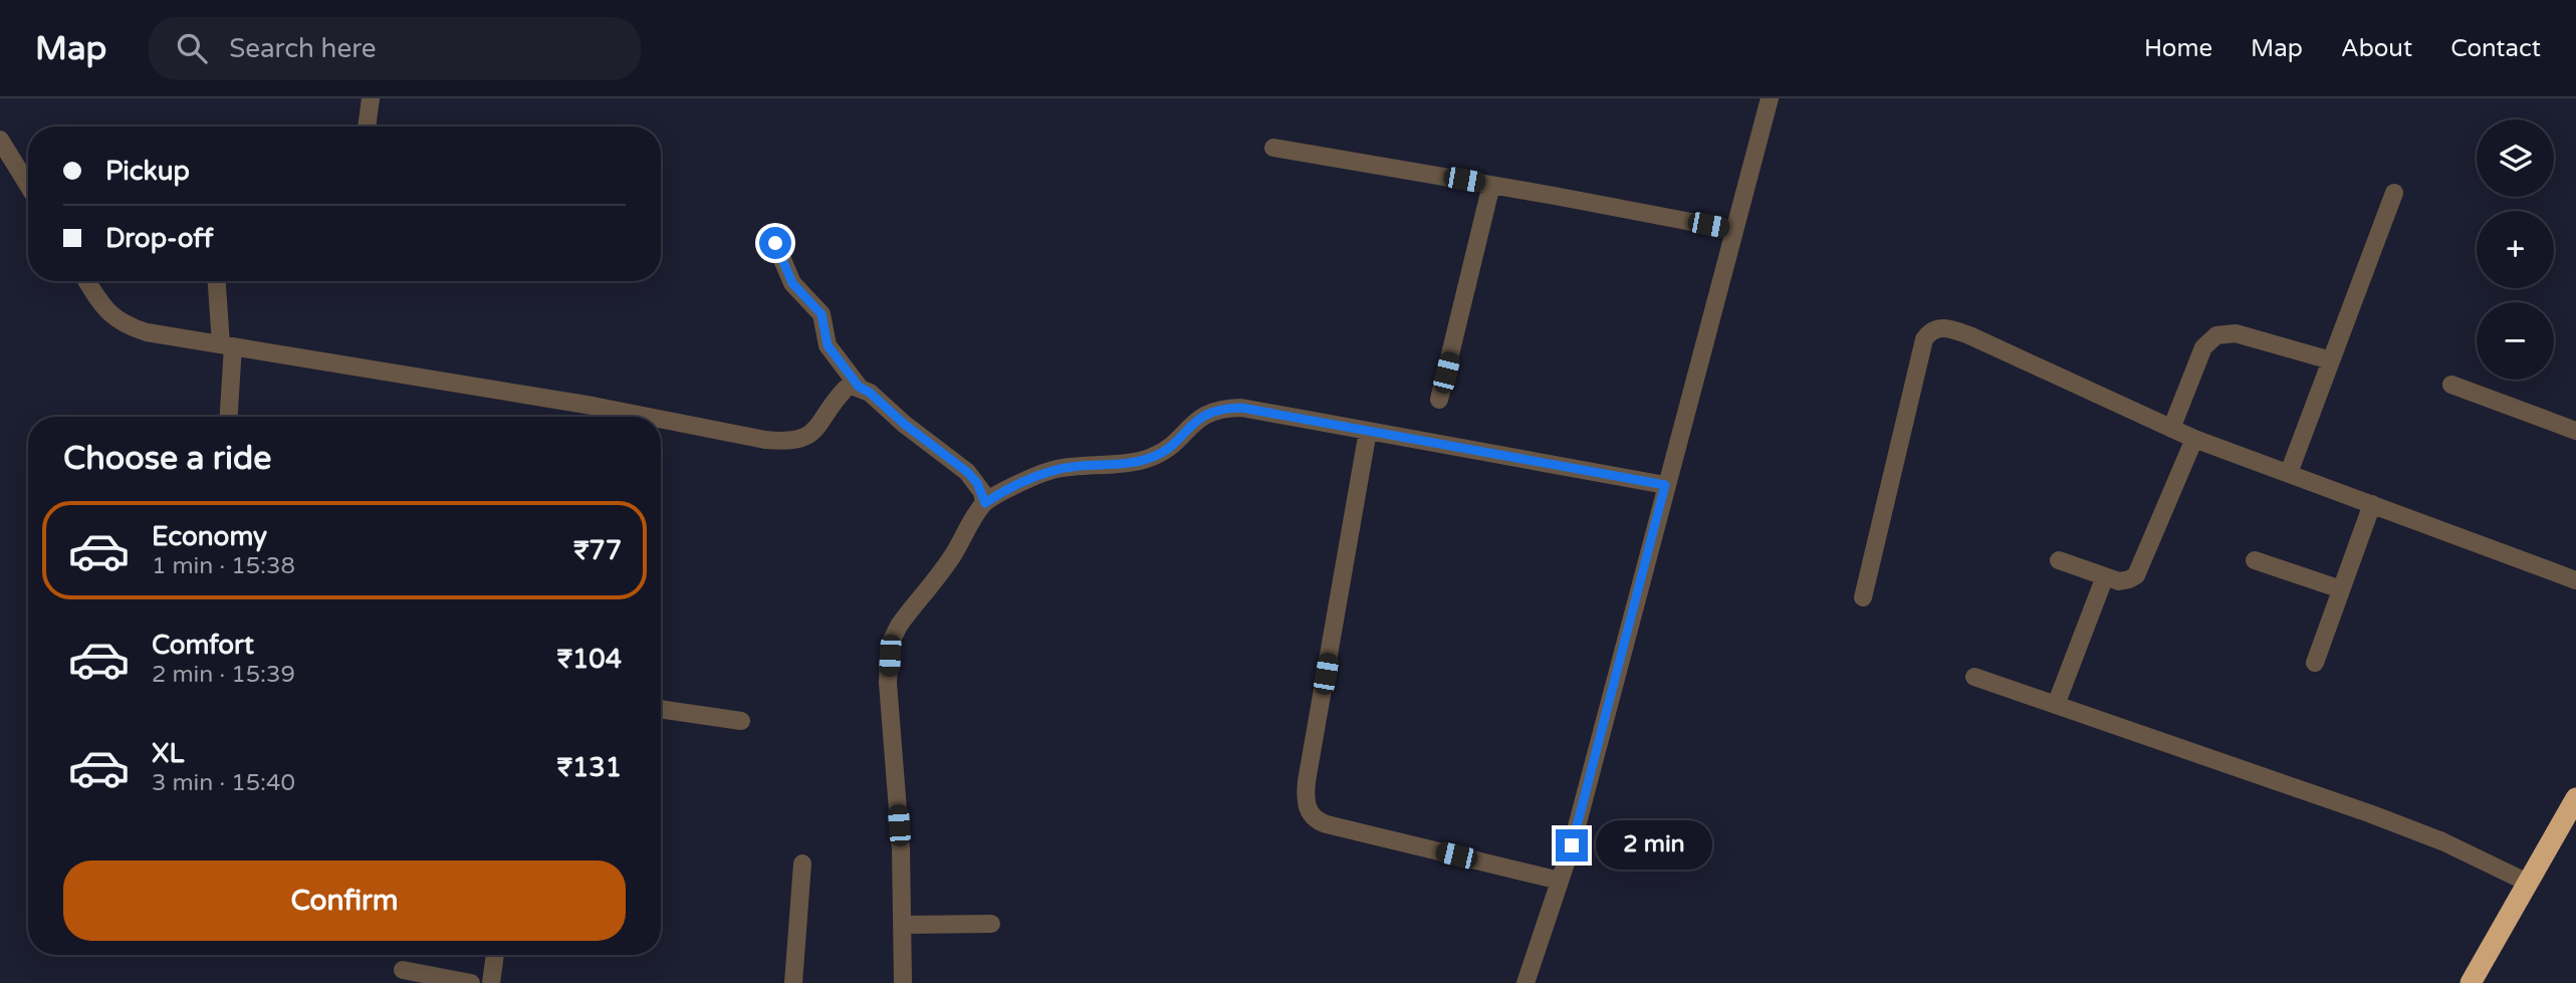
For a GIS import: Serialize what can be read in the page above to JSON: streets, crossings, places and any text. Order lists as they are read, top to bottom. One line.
{"page":{"header":"Map","search":"Search here","nav":["Home","Map","About","Contact"],"map_buttons":["+","−"],"banner":["Pickup","Drop-off"],"heading":"Choose a ride","list":[{"name":"Economy","note":"1 min · 15:38","value":"₹77"},{"name":"Comfort","note":"2 min · 15:39","value":"₹104"},{"name":"XL","note":"3 min · 15:40","value":"₹131"}],"bubble":"2 min","buttons":"Confirm"}}
